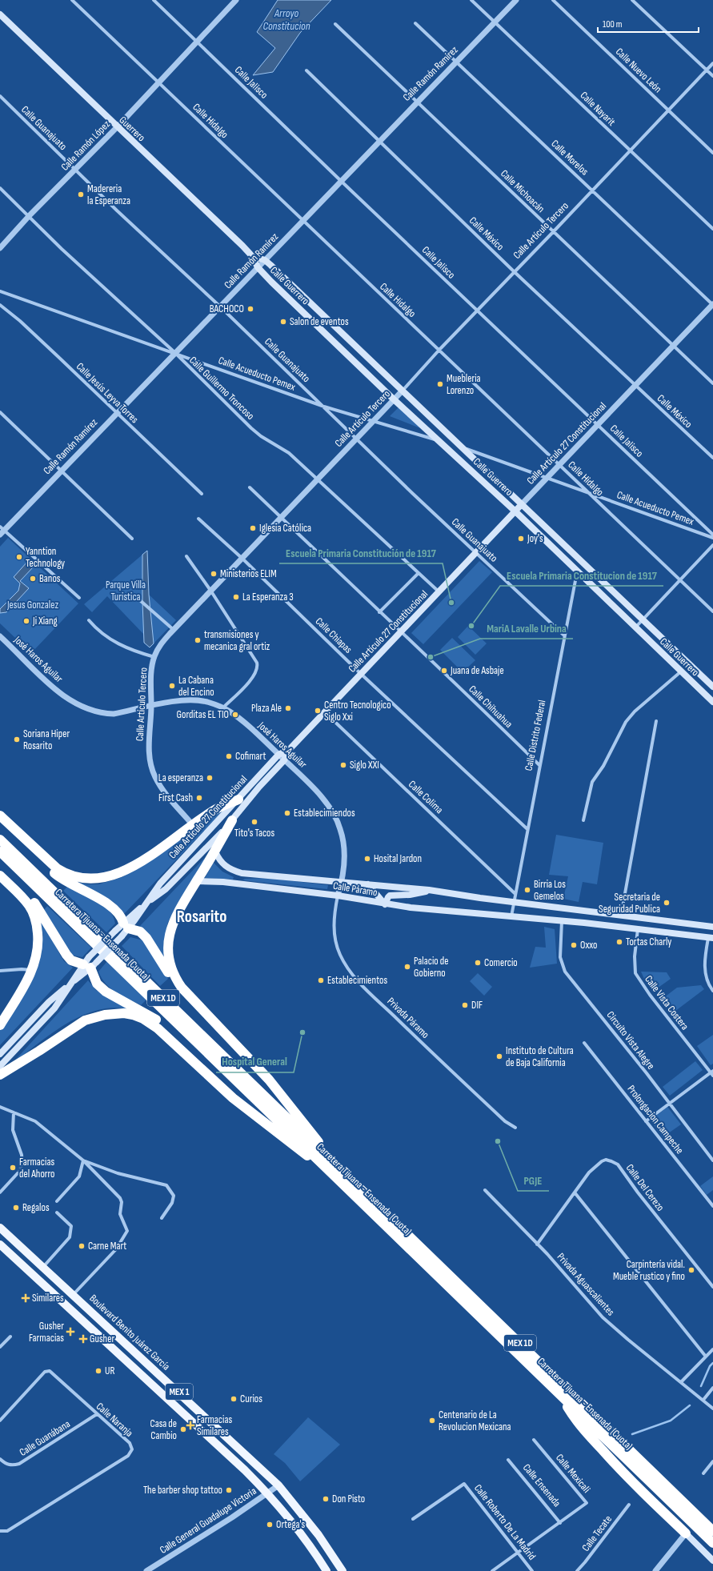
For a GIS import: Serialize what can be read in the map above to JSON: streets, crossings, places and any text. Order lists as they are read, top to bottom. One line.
{"streets":{"highway":["Carretera Tijuana - Ensenada (Cuota)","MEX 1D"],"main road":["Guerrero","Calle Guerrero","Calle Artículo 27 Constitucional","Calle Páramo","Boulevard Benito Juárez García","MEX 1"],"street":["Calle Nuevo León","Calle Ramón Ramírez","Calle Jalisco","Calle Nayarit","Calle Hidalgo","Calle Guanajuato","Calle Ramón López","Calle Morelos","Calle Michoacán","Calle Artículo Tercero","Calle México","Calle Acueducto Pemex","Calle Guillermo Troncoso","Calle Jesús Leyva Torres","Calle Chiapas","José Haros Aguilar","Calle Chihuahua","Calle Distrito Federal","Calle Colima","Calle Vista Costera","Privada Páramo","Circuito Vista Alegre","Prolongacion Campeche","Calle Del Cerezo","Privada Aguascalientes","Calle Naranja","Calle Guanábana","Calle Mexicali","Calle Ensenada","Calle General Guadalupe Victoria","Calle Roberto De La Madrid","Calle Tecate"]},"crossings":[["Calle Nuevo León","Calle Artículo Tercero"],["Calle Ramón Ramírez","Calle Jalisco"],["Calle Ramón Ramírez","Calle Nayarit"],["Calle Ramón Ramírez","Calle Hidalgo"],["Calle Ramón Ramírez","Calle Guanajuato"],["Calle Ramón Ramírez","Guerrero"],["Calle Ramón Ramírez","Calle Morelos"],["Calle Ramón Ramírez","Calle Michoacán"],["Calle Ramón Ramírez","Calle México"],["Calle Ramón Ramírez","Calle Guerrero"],["Calle Ramón Ramírez","Calle Acueducto Pemex"],["Calle Ramón Ramírez","Calle Guillermo Troncoso"],["Calle Ramón Ramírez","Calle Jesús Leyva Torres"],["Calle Jalisco","Calle Ramón López"],["Calle Jalisco","Calle Artículo Tercero"],["Calle Jalisco","Calle Artículo 27 Constitucional"],["Calle Nayarit","Calle Artículo Tercero"],["Calle Hidalgo","Calle Ramón López"],["Calle Hidalgo","Calle Artículo Tercero"],["Calle Hidalgo","Calle Acueducto Pemex"],["Calle Hidalgo","Calle Artículo 27 Constitucional"],["Calle Guanajuato","Calle Ramón López"],["Calle Guanajuato","Calle Artículo Tercero"],["Calle Guanajuato","Calle Acueducto Pemex"],["Calle Guanajuato","Calle Artículo 27 Constitucional"],["Calle Guanajuato","Calle Distrito Federal"],["Guerrero","Calle Ramón López"],["Guerrero","Calle Guerrero"],["Calle Ramón López","Calle Guillermo Troncoso"],["Calle Morelos","Calle Artículo Tercero"],["Calle Morelos","Calle Artículo 27 Constitucional"],["Calle Michoacán","Calle Artículo Tercero"],["Calle Michoacán","Calle Artículo 27 Constitucional"],["Calle Artículo Tercero","Calle México"],["Calle Artículo Tercero","Calle Guerrero"],["Calle Artículo Tercero","Calle Acueducto Pemex"],["Calle Artículo Tercero","Calle Guillermo Troncoso"],["Calle Artículo Tercero","Calle Chiapas"],["Calle Artículo Tercero","José Haros Aguilar"],["Calle Artículo Tercero","Calle Chihuahua"],["Calle México","Calle Artículo 27 Constitucional"],["Calle Guerrero","Calle Acueducto Pemex"],["Calle Guerrero","Calle Artículo 27 Constitucional"],["Calle Guerrero","Calle Distrito Federal"],["Calle Acueducto Pemex","Calle Guillermo Troncoso"],["Calle Acueducto Pemex","Calle Artículo 27 Constitucional"],["Calle Guillermo Troncoso","Calle Artículo 27 Constitucional"],["Calle Artículo 27 Constitucional","Calle Chiapas"],["Calle Artículo 27 Constitucional","José Haros Aguilar"],["Calle Artículo 27 Constitucional","Calle Chihuahua"],["Calle Artículo 27 Constitucional","Calle Colima"],["Calle Chiapas","Calle Distrito Federal"],["José Haros Aguilar","Calle Páramo"],["José Haros Aguilar","Privada Páramo"],["Calle Chihuahua","Calle Distrito Federal"],["Calle Distrito Federal","Calle Colima"],["Calle Distrito Federal","Calle Páramo"],["Calle Páramo","Privada Páramo"],["Calle Del Cerezo","Privada Aguascalientes"],["Boulevard Benito Juárez García","Calle General Guadalupe Victoria"],["MEX 1","Calle General Guadalupe Victoria"],["Calle Naranja","Calle Guanábana"],["Calle Mexicali","Calle Ensenada"],["Calle Mexicali","Calle Roberto De La Madrid"]],"districts":["Rosarito"],"water":["Arroyo Constitucion"],"parks":["Parque Villa Turistica","Jesus Gonzalez"],"places":{"other":["Madereria la Esperanza","BACHOCO","Salon de eventos","Muebleria Lorenzo","Iglesia Católica","Joy's","Yanntion Technology","Ministerios ELIM","Banos","La Esperanza 3","Escuela Primaria Constitución de 1917","Ji Xiang","Escuela Primaria Constitucion de 1917","transmisiones y mecanica gral ortiz","MariA Lavalle Urbina","Juana de Asbaje","La Cabana del Encino","Plaza Ale","Centro Tecnologico Siglo Xxi","Gorditas EL TIO","Soriana Hiper Rosarito","Cofimart","Siglo XXI","La esperanza","First Cash","Establecimiendos","Tito's Tacos","Hosital Jardon","Birria Los Gemelos","Secretaria de Seguridad Publica","Tortas Charly","Oxxo","Comercio","Palacio de Gobierno","Establecimientos","DIF","Hospital General","Instituto de Cultura de Baja California","PGJE","Farmacias del Ahorro","Regalos","Carne Mart","Carpintería vidal. Mueble rustico y fino","UR","Curios","Centenario de La Revolucion Mexicana","Casa de Cambio","The barber shop tattoo","Don Pisto","Ortega's"],"health":["Similares","Gusher Farmacias","Gusher","Farmacias Similares"]},"scale_bar":"100 m"}
